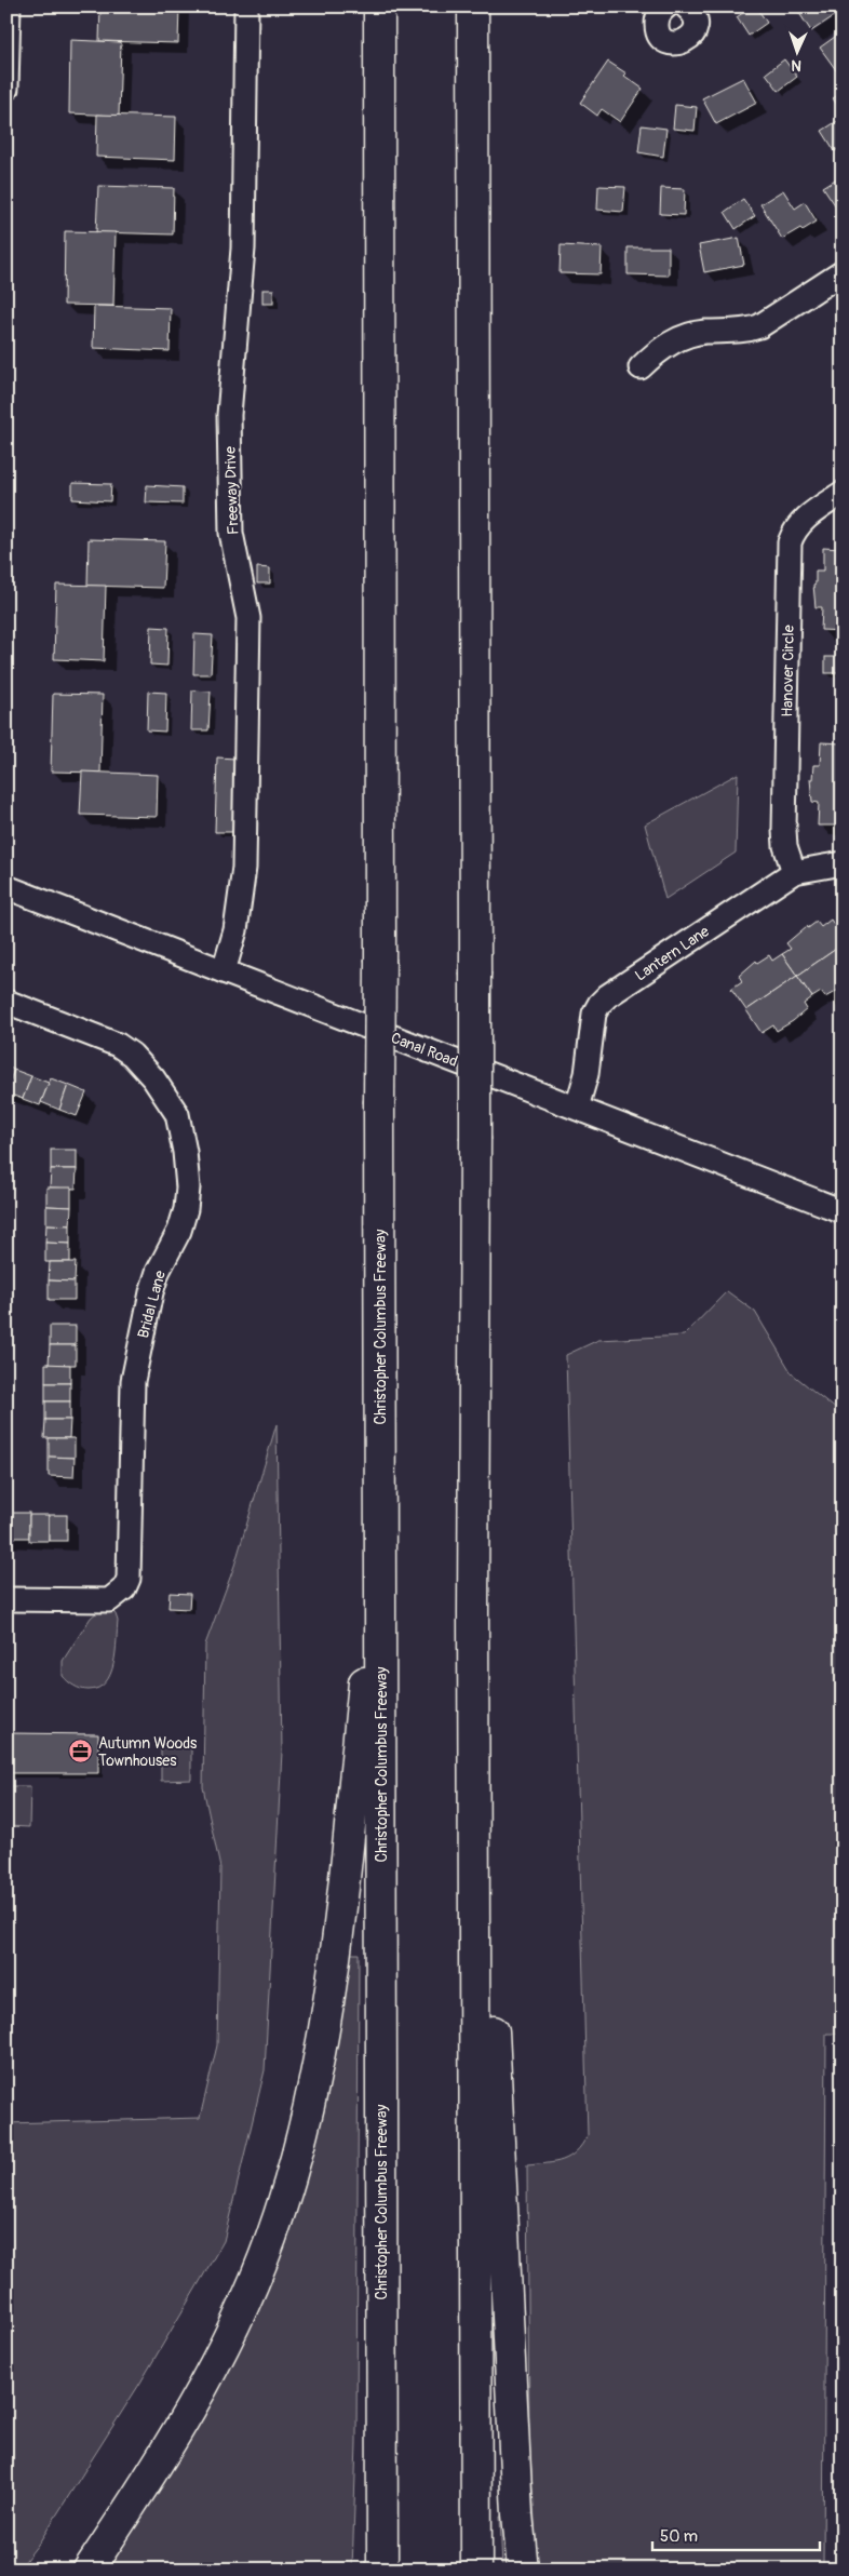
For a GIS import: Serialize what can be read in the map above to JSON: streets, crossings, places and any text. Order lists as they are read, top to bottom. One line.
{"streets":{"highway":["Christopher Columbus Freeway"],"street":["Freeway Drive","Hanover Circle","Lantern Lane","Canal Road","Bridal Lane"]},"crossings":[["Freeway Drive","Canal Road"],["Hanover Circle","Lantern Lane"],["Lantern Lane","Canal Road"]],"places":{"office":["Autumn Woods Townhouses"]},"scale_bar":"50 m","north":"bottom"}
